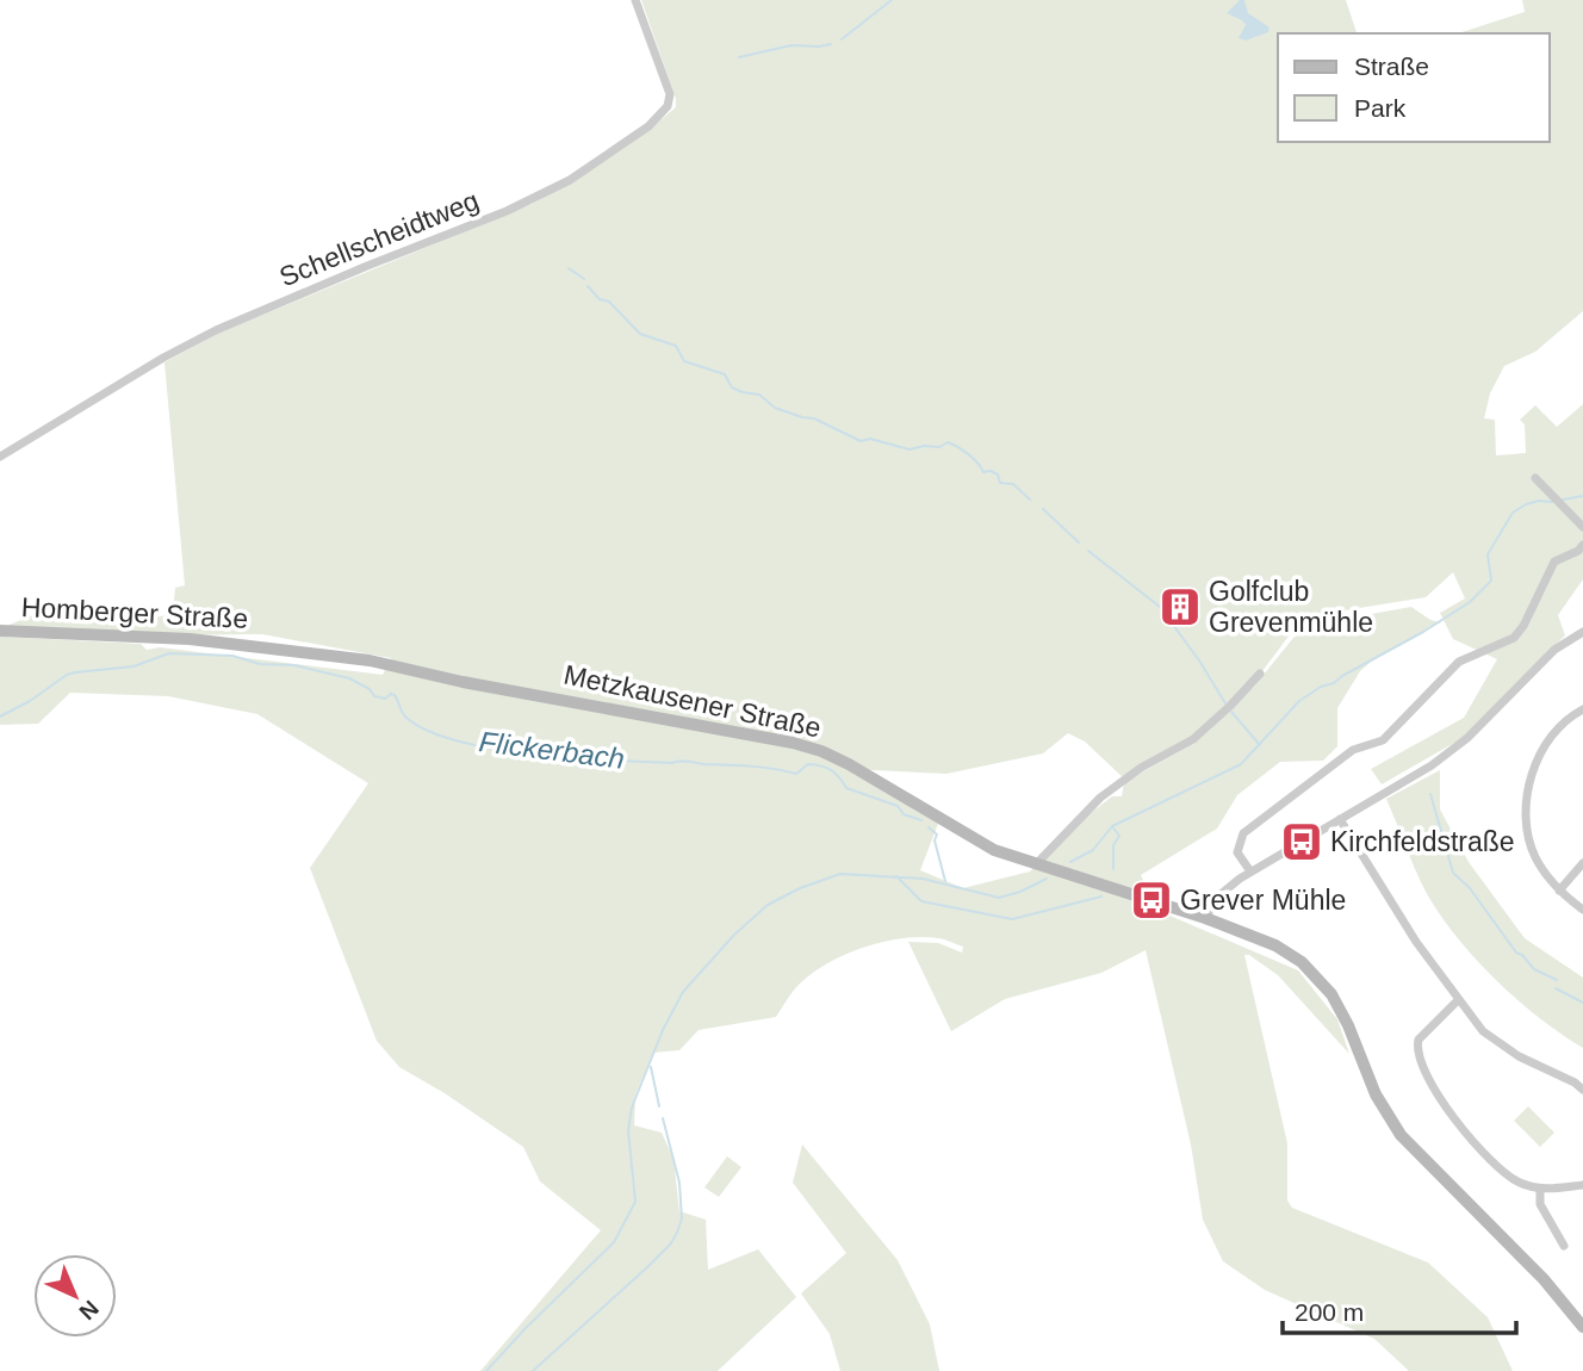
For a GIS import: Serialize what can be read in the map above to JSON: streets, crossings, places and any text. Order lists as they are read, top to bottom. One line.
{"streets":{"main road":["Homberger Straße","Metzkausener Straße"],"street":["Schellscheidtweg"]},"crossings":[["Homberger Straße","Metzkausener Straße"]],"water":["Flickerbach"],"places":{"building":["Golfclub Grevenmühle"],"bus stop":["Kirchfeldstraße","Grever Mühle"]},"legend":["Straße","Park"],"scale_bar":"200 m","north":"bottom right"}
